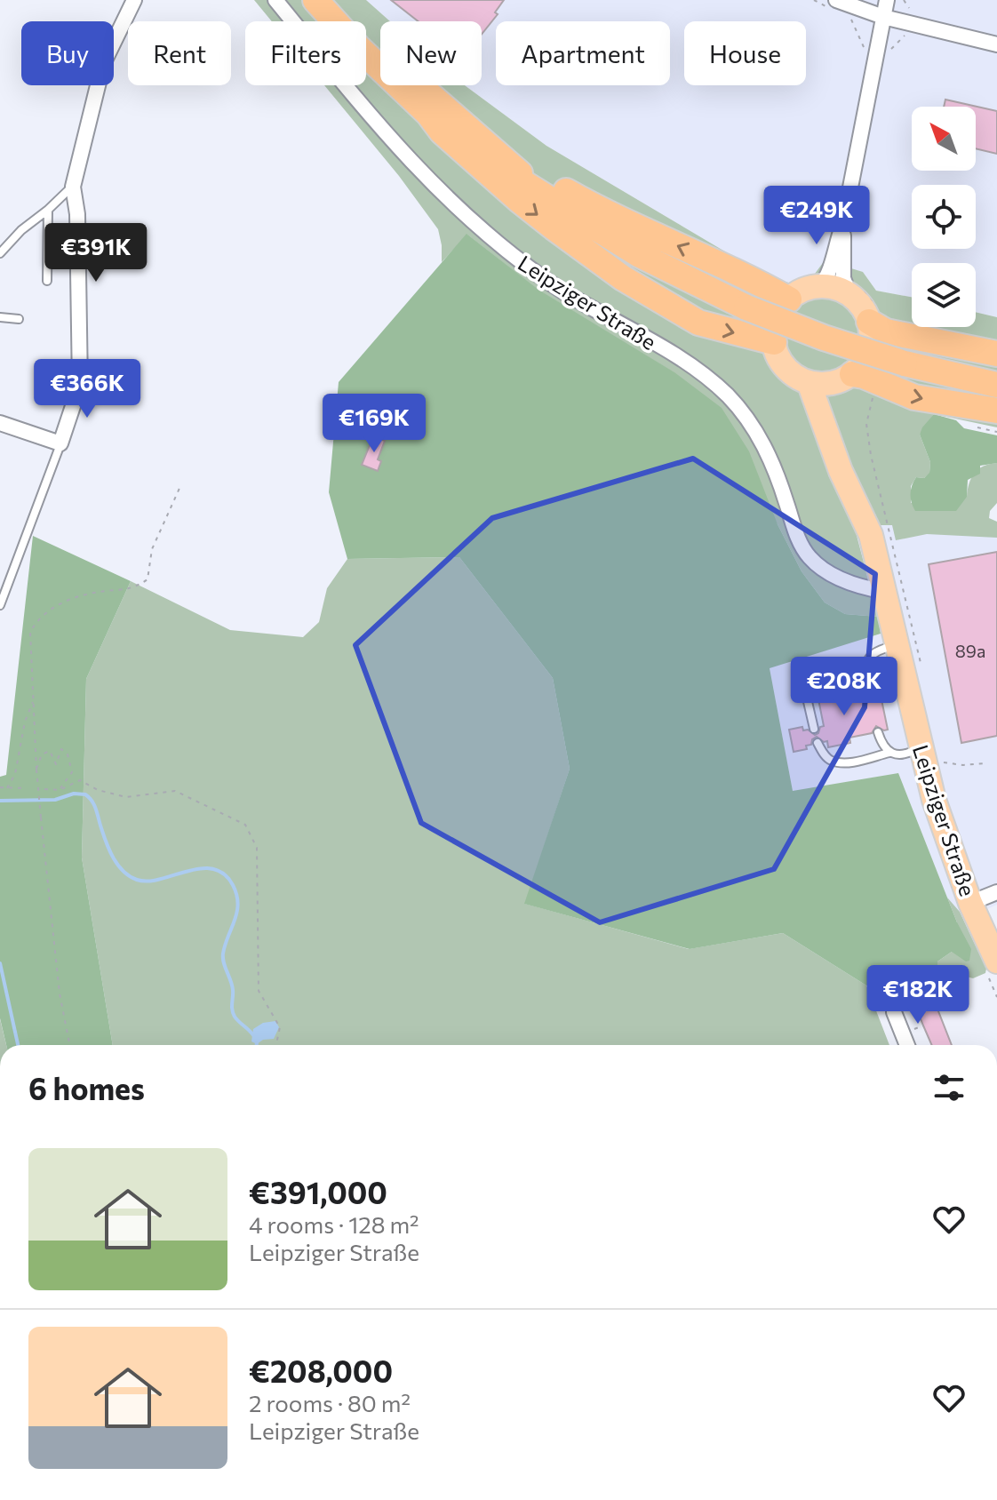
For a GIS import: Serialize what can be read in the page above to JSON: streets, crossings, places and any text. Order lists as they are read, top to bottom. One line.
{"streets":{"main road":["Leipziger Straße"]},"house_numbers":["89a"],"north":"top left","page":{"chip":["Buy","Rent","Filters","New","Apartment","House"],"price":["€249K","€391K","€366K","€169K","€208K","€182K"],"heading":"6 homes","list":[{"name":"€391,000","note":"4 rooms · 128 m² · Leipziger Straße"},{"name":"€208,000","note":"2 rooms · 80 m² · Leipziger Straße"}]}}
